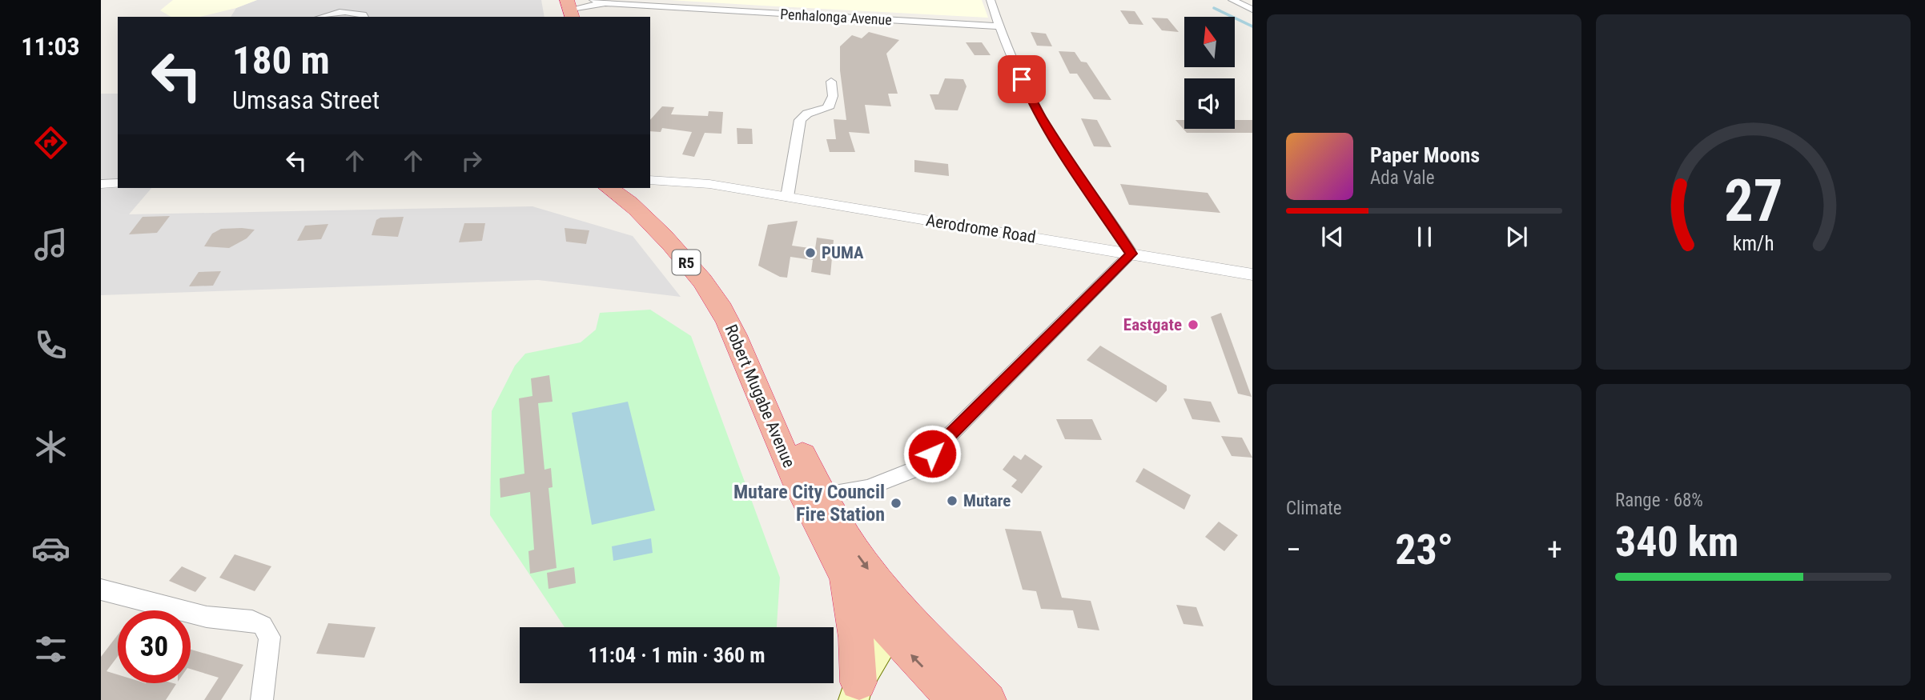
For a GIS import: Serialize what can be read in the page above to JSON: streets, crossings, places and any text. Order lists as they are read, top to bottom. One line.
{"streets":{"highway":["R5","Robert Mugabe Avenue"],"street":["Penhalonga Avenue","Aerodrome Road"]},"places":["PUMA","Eastgate","Mutare","Mutare City Council Fire Station"],"north":"top","page":{"tabs":"11:03","turn":["180 m","Umsasa Street"],"song":["Paper Moons","Ada Vale"],"tile":["Climate",["Range · 68%","340 km"]],"heat":["−","23°","+"],"limit":"30","trip":"11:04 · 1 min · 360 m","gauge":["27","km/h"]}}
